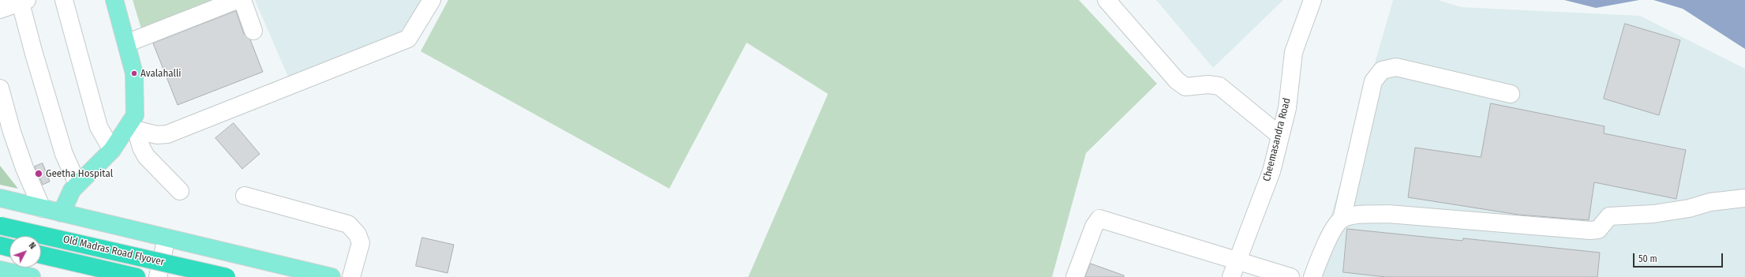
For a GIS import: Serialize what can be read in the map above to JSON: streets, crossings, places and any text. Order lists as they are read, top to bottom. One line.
{"streets":{"highway":["Old Madras Road Flyover"],"street":["Cheemasandra Road"]},"places":["Avalahalli","Geetha Hospital"],"scale_bar":"50 m","north":"top right"}
